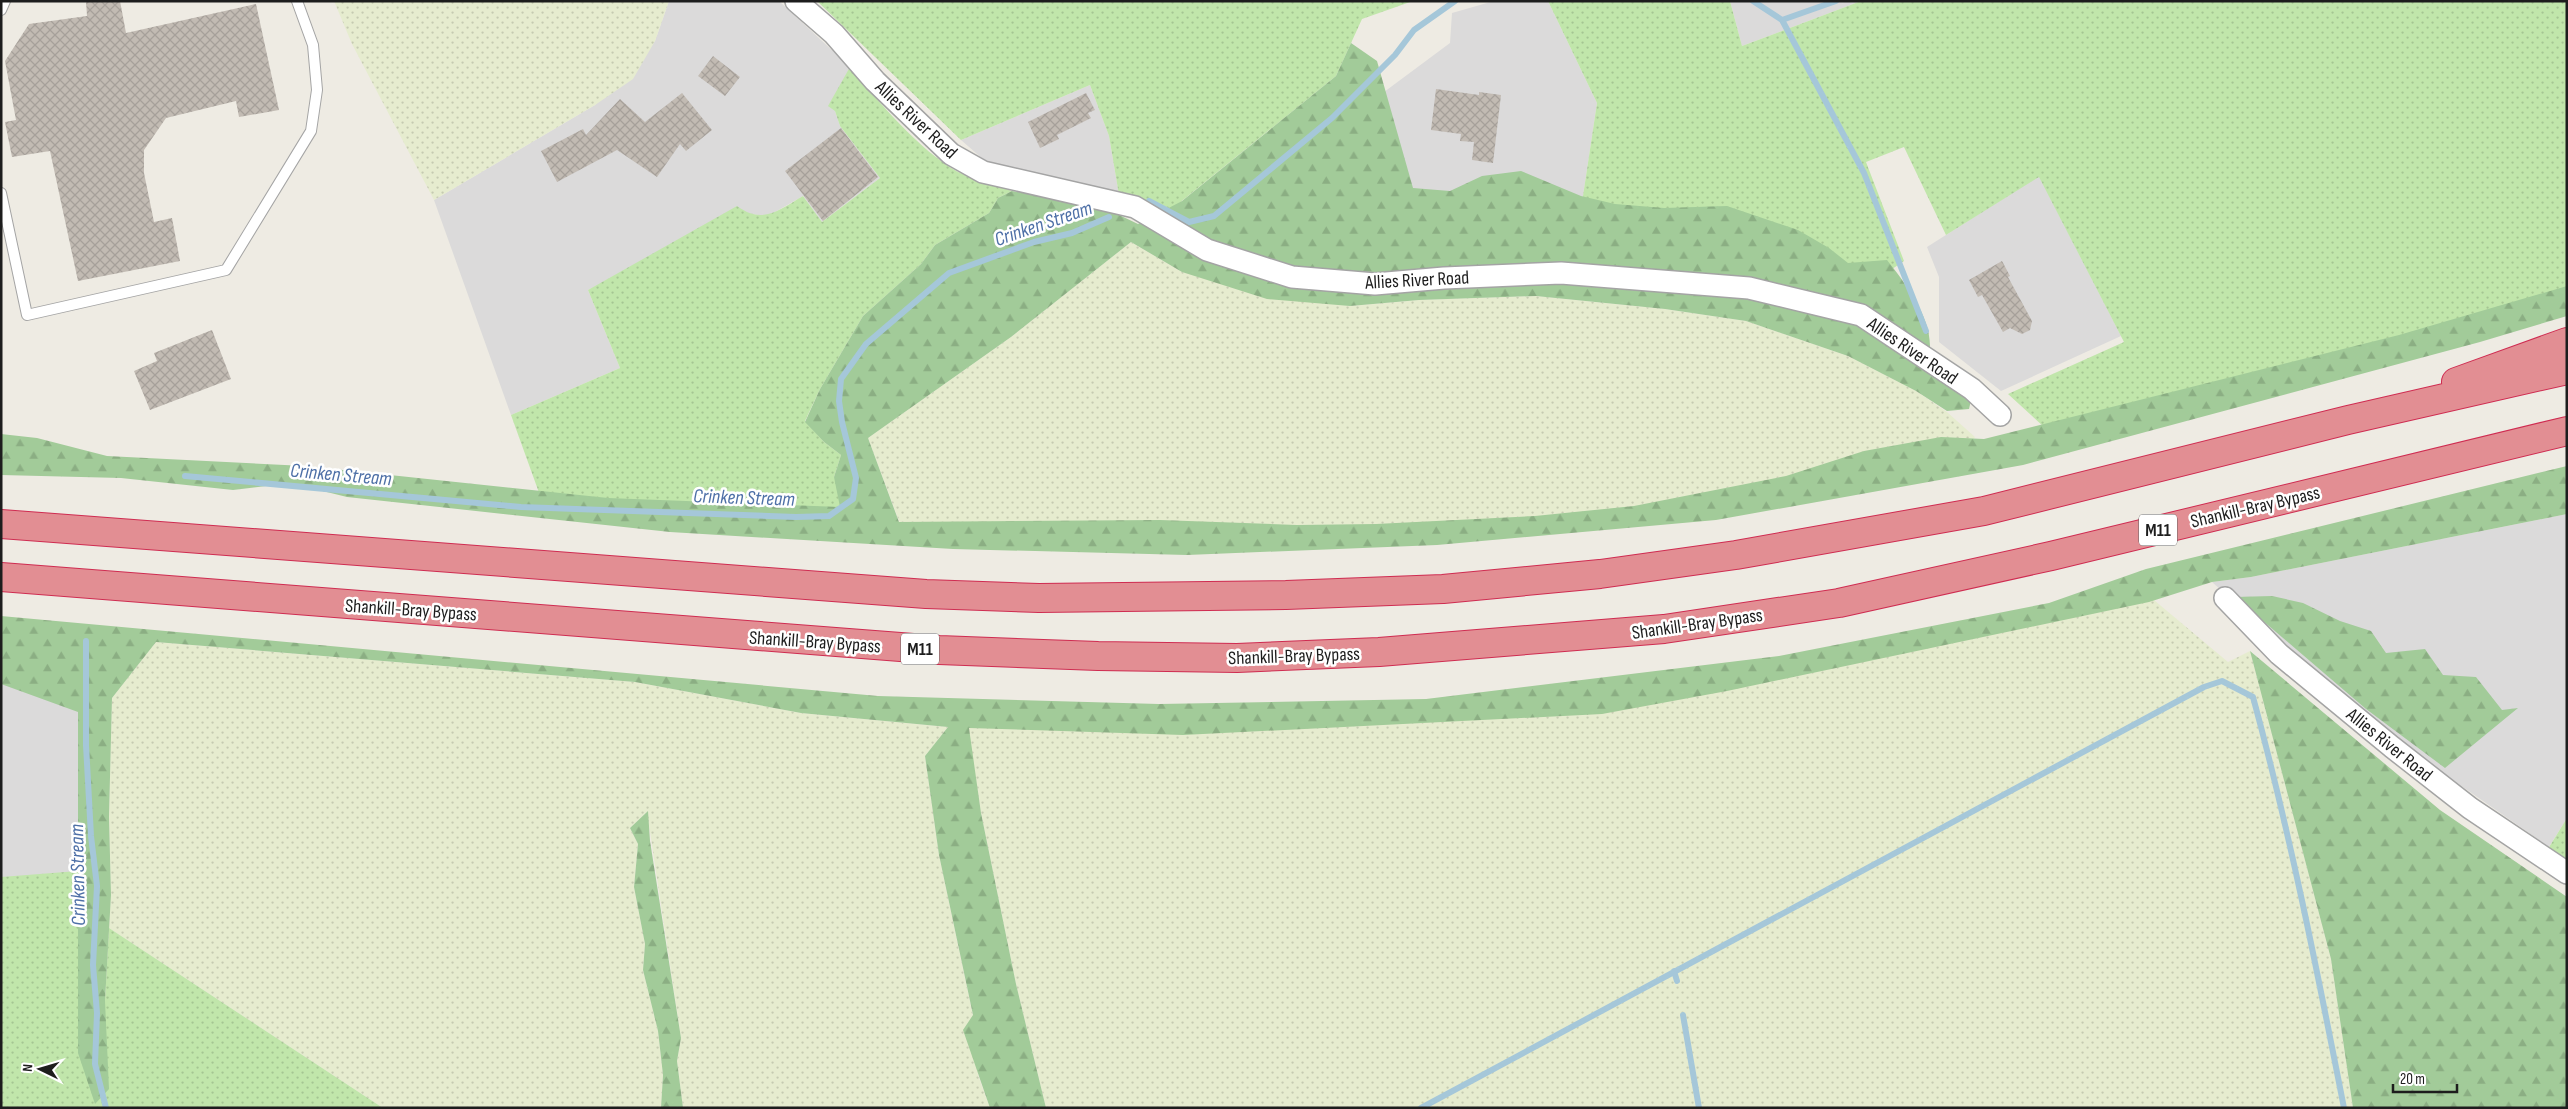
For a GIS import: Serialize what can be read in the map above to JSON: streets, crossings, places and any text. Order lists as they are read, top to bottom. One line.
{"streets":{"highway":["Shankill-Bray Bypass","M11"],"street":["Allies River Road"]},"water":["Crinken Stream"],"scale_bar":"20 m","north":"left"}
